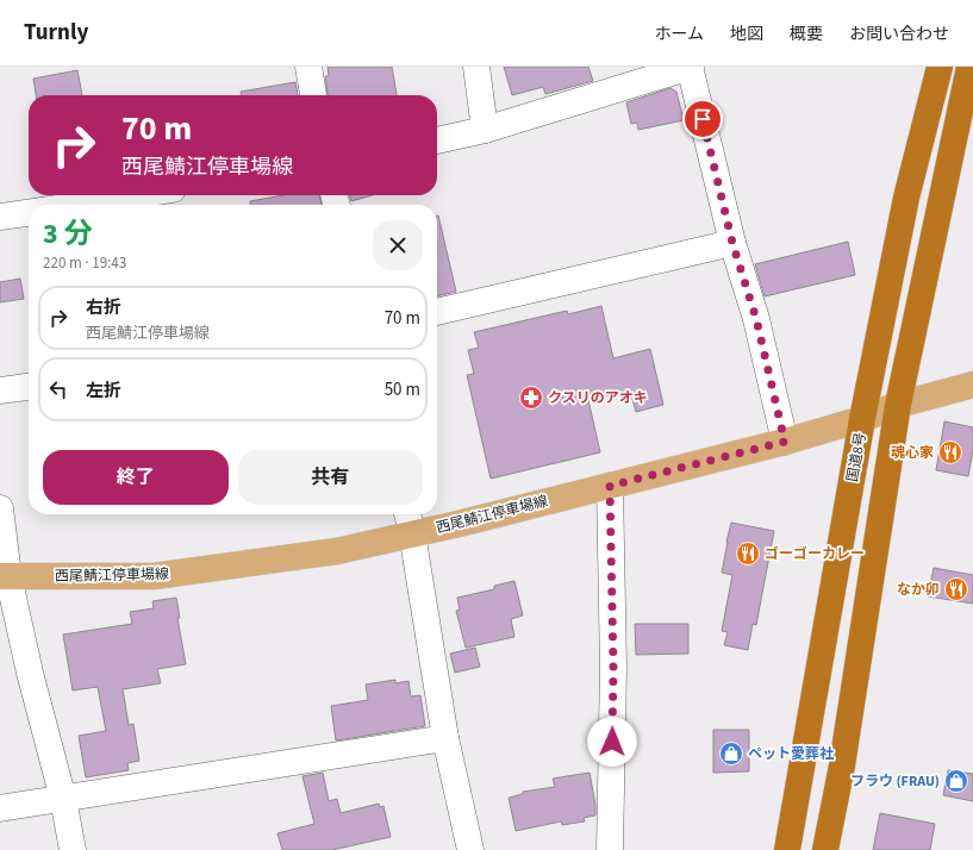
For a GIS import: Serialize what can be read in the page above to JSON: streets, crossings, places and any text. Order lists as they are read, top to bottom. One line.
{"streets":{"highway":["国道8号"],"main road":["西尾鯖江停車場線"]},"crossings":[["国道8号","西尾鯖江停車場線"]],"places":{"pharmacy":["クスリのアオキ"],"restaurant":["魂心家","ゴーゴーカレー","なか卯"],"shop":["ペット愛葬社","フラウ (FRAU)"]},"page":{"header":"Turnly","nav":["ホーム","地図","概要","お問い合わせ"],"turn":["70 m","西尾鯖江停車場線"],"heading":["3 分","220 m · 19:43"],"list":[{"name":"右折","note":"西尾鯖江停車場線","value":"70 m"},{"name":"左折","value":"50 m"}],"buttons":["終了","共有"]}}
